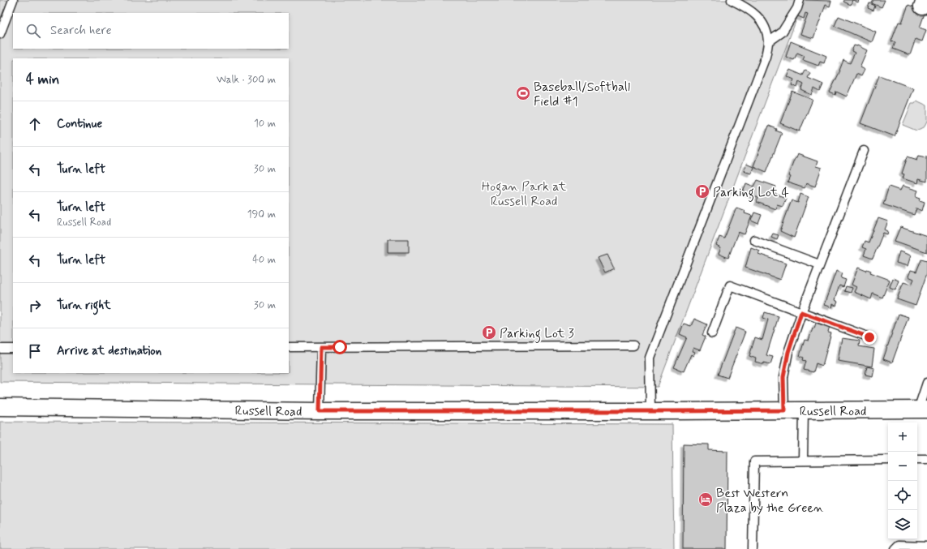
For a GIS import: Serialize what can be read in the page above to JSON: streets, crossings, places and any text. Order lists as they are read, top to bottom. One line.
{"streets":{"street":["Russell Road"]},"parks":["Hogan Park at Russell Road"],"places":{"sports":["Baseball/Softball Field #1"],"parking":["Parking Lot 4","Parking Lot 3"],"hotel":["Best Western Plaza by the Green"]},"page":{"search":"Search here","heading":["4 min","Walk · 300 m"],"list":[["Continue","10 m"],["Turn left","30 m"],["Turn left","Russell Road","190 m"],["Turn left","40 m"],["Turn right","30 m"],"Arrive at destination"],"map_buttons":["+","−"]}}
